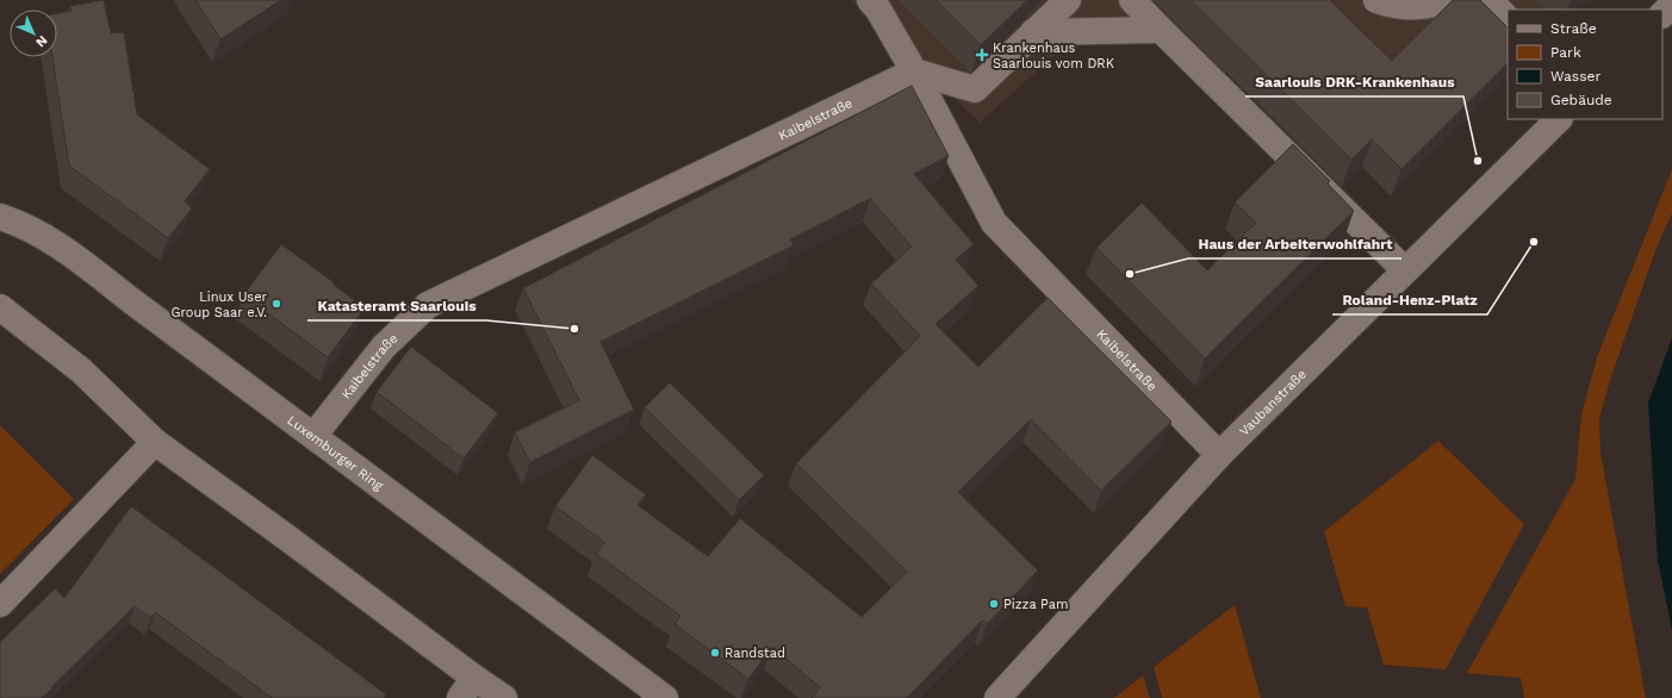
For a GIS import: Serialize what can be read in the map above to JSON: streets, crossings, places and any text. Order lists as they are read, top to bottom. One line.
{"streets":{"street":["Kaibelstraße","Vaubanstraße","Luxemburger Ring"]},"crossings":[["Kaibelstraße","Vaubanstraße"],["Kaibelstraße","Luxemburger Ring"]],"places":{"health":["Krankenhaus Saarlouis vom DRK"],"other":["Saarlouis DRK-Krankenhaus","Roland-Henz-Platz","Haus der Arbeiterwohlfahrt","Linux User Group Saar e.V.","Katasteramt Saarlouis","Pizza Pam","Randstad"]},"legend":["Straße","Park","Wasser","Gebäude"],"north":"bottom right"}
